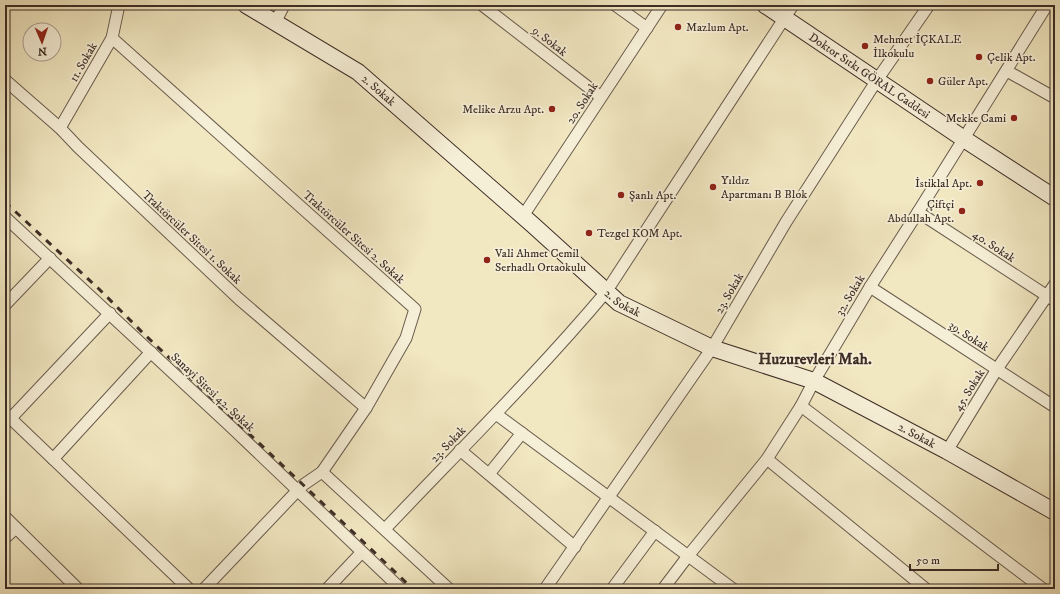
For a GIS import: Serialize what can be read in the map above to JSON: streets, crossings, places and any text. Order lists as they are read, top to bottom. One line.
{"streets":{"street":["9. Sokak","11. Sokak","Doktor Sıtkı GÖRAL Caddesi","2. Sokak","20. Sokak","Traktörcüler Sitesi 1. Sokak","Traktörcüler Sitesi 2. Sokak","40. Sokak","23. Sokak","32. Sokak","39. Sokak","45. Sokak","Sanayi Sitesi 42. Sokak"]},"crossings":[["9. Sokak","20. Sokak"],["11. Sokak","Traktörcüler Sitesi 1. Sokak"],["11. Sokak","Traktörcüler Sitesi 2. Sokak"],["Doktor Sıtkı GÖRAL Caddesi","23. Sokak"],["Doktor Sıtkı GÖRAL Caddesi","32. Sokak"],["2. Sokak","20. Sokak"],["2. Sokak","23. Sokak"],["2. Sokak","32. Sokak"],["2. Sokak","45. Sokak"],["Traktörcüler Sitesi 1. Sokak","Traktörcüler Sitesi 2. Sokak"],["Traktörcüler Sitesi 2. Sokak","Sanayi Sitesi 42. Sokak"],["40. Sokak","32. Sokak"],["40. Sokak","45. Sokak"],["32. Sokak","39. Sokak"],["39. Sokak","45. Sokak"]],"districts":["Huzurevleri Mah."],"places":["Mazlum Apt.","Mehmet İÇKALE İlkokulu","Çelik Apt.","Güler Apt.","Melike Arzu Apt.","Mekke Cami","İstiklal Apt.","Yıldız Apartmanı B Blok","Şanlı Apt.","Çiftçi Abdullah Apt.","Tezgel KOM Apt.","Vali Ahmet Cemil Serhadlı Ortaokulu"],"scale_bar":"50 m","north":"bottom"}
